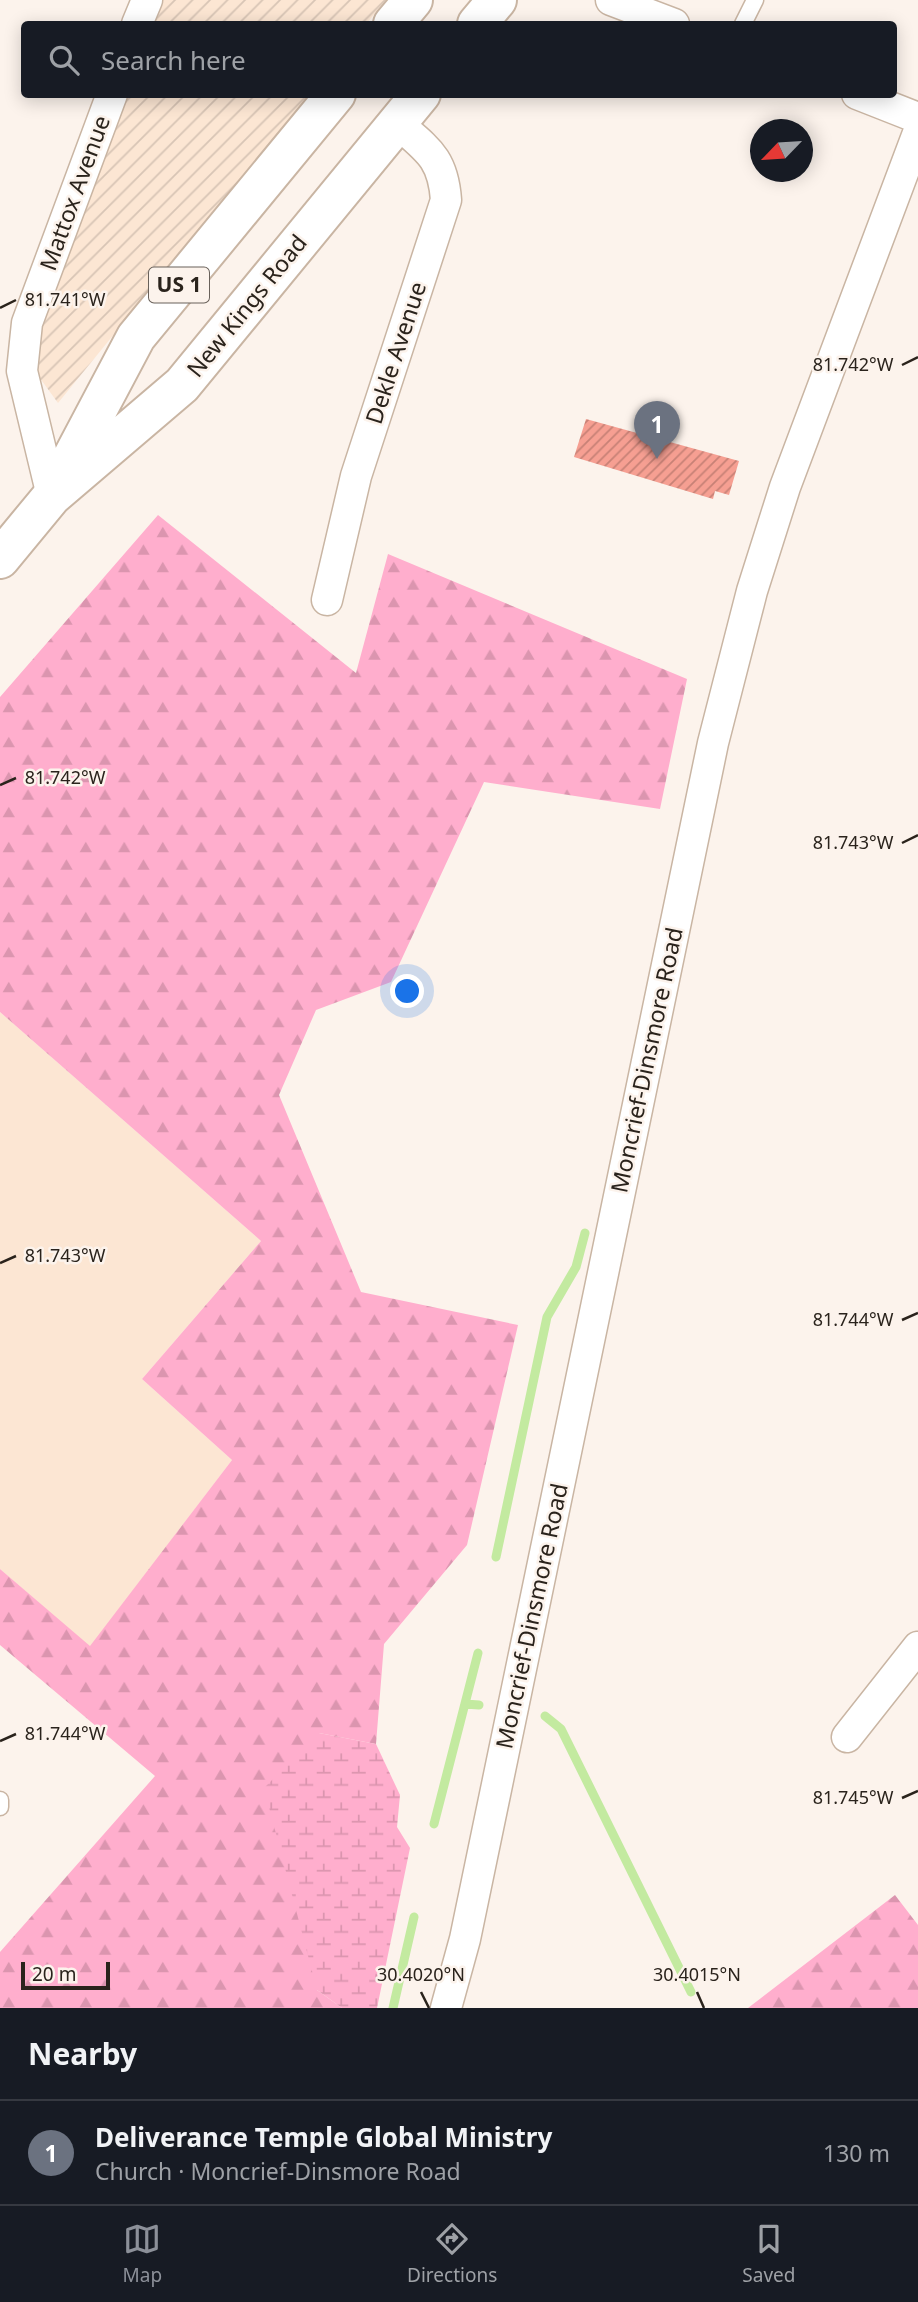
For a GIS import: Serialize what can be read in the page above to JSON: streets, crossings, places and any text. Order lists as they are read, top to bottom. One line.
{"streets":{"highway":["US 1","New Kings Road"],"street":["Mattox Avenue","Dekle Avenue","Moncrief-Dinsmore Road"]},"crossings":[["Mattox Avenue","New Kings Road"],["New Kings Road","Dekle Avenue"]],"scale_bar":"20 m","north":"bottom left","page":{"search":"Search here","pins":"1","scale":"20 m","heading":"Nearby","list":[{"mark":"1","name":"Deliverance Temple Global Ministry","note":"Church · Moncrief-Dinsmore Road","value":"130 m"}],"nav":["Map","Directions","Saved"]},"coordinates":["81.741°W","81.742°W","81.743°W","81.744°W","81.745°W","30.4020°N","30.4015°N"]}
